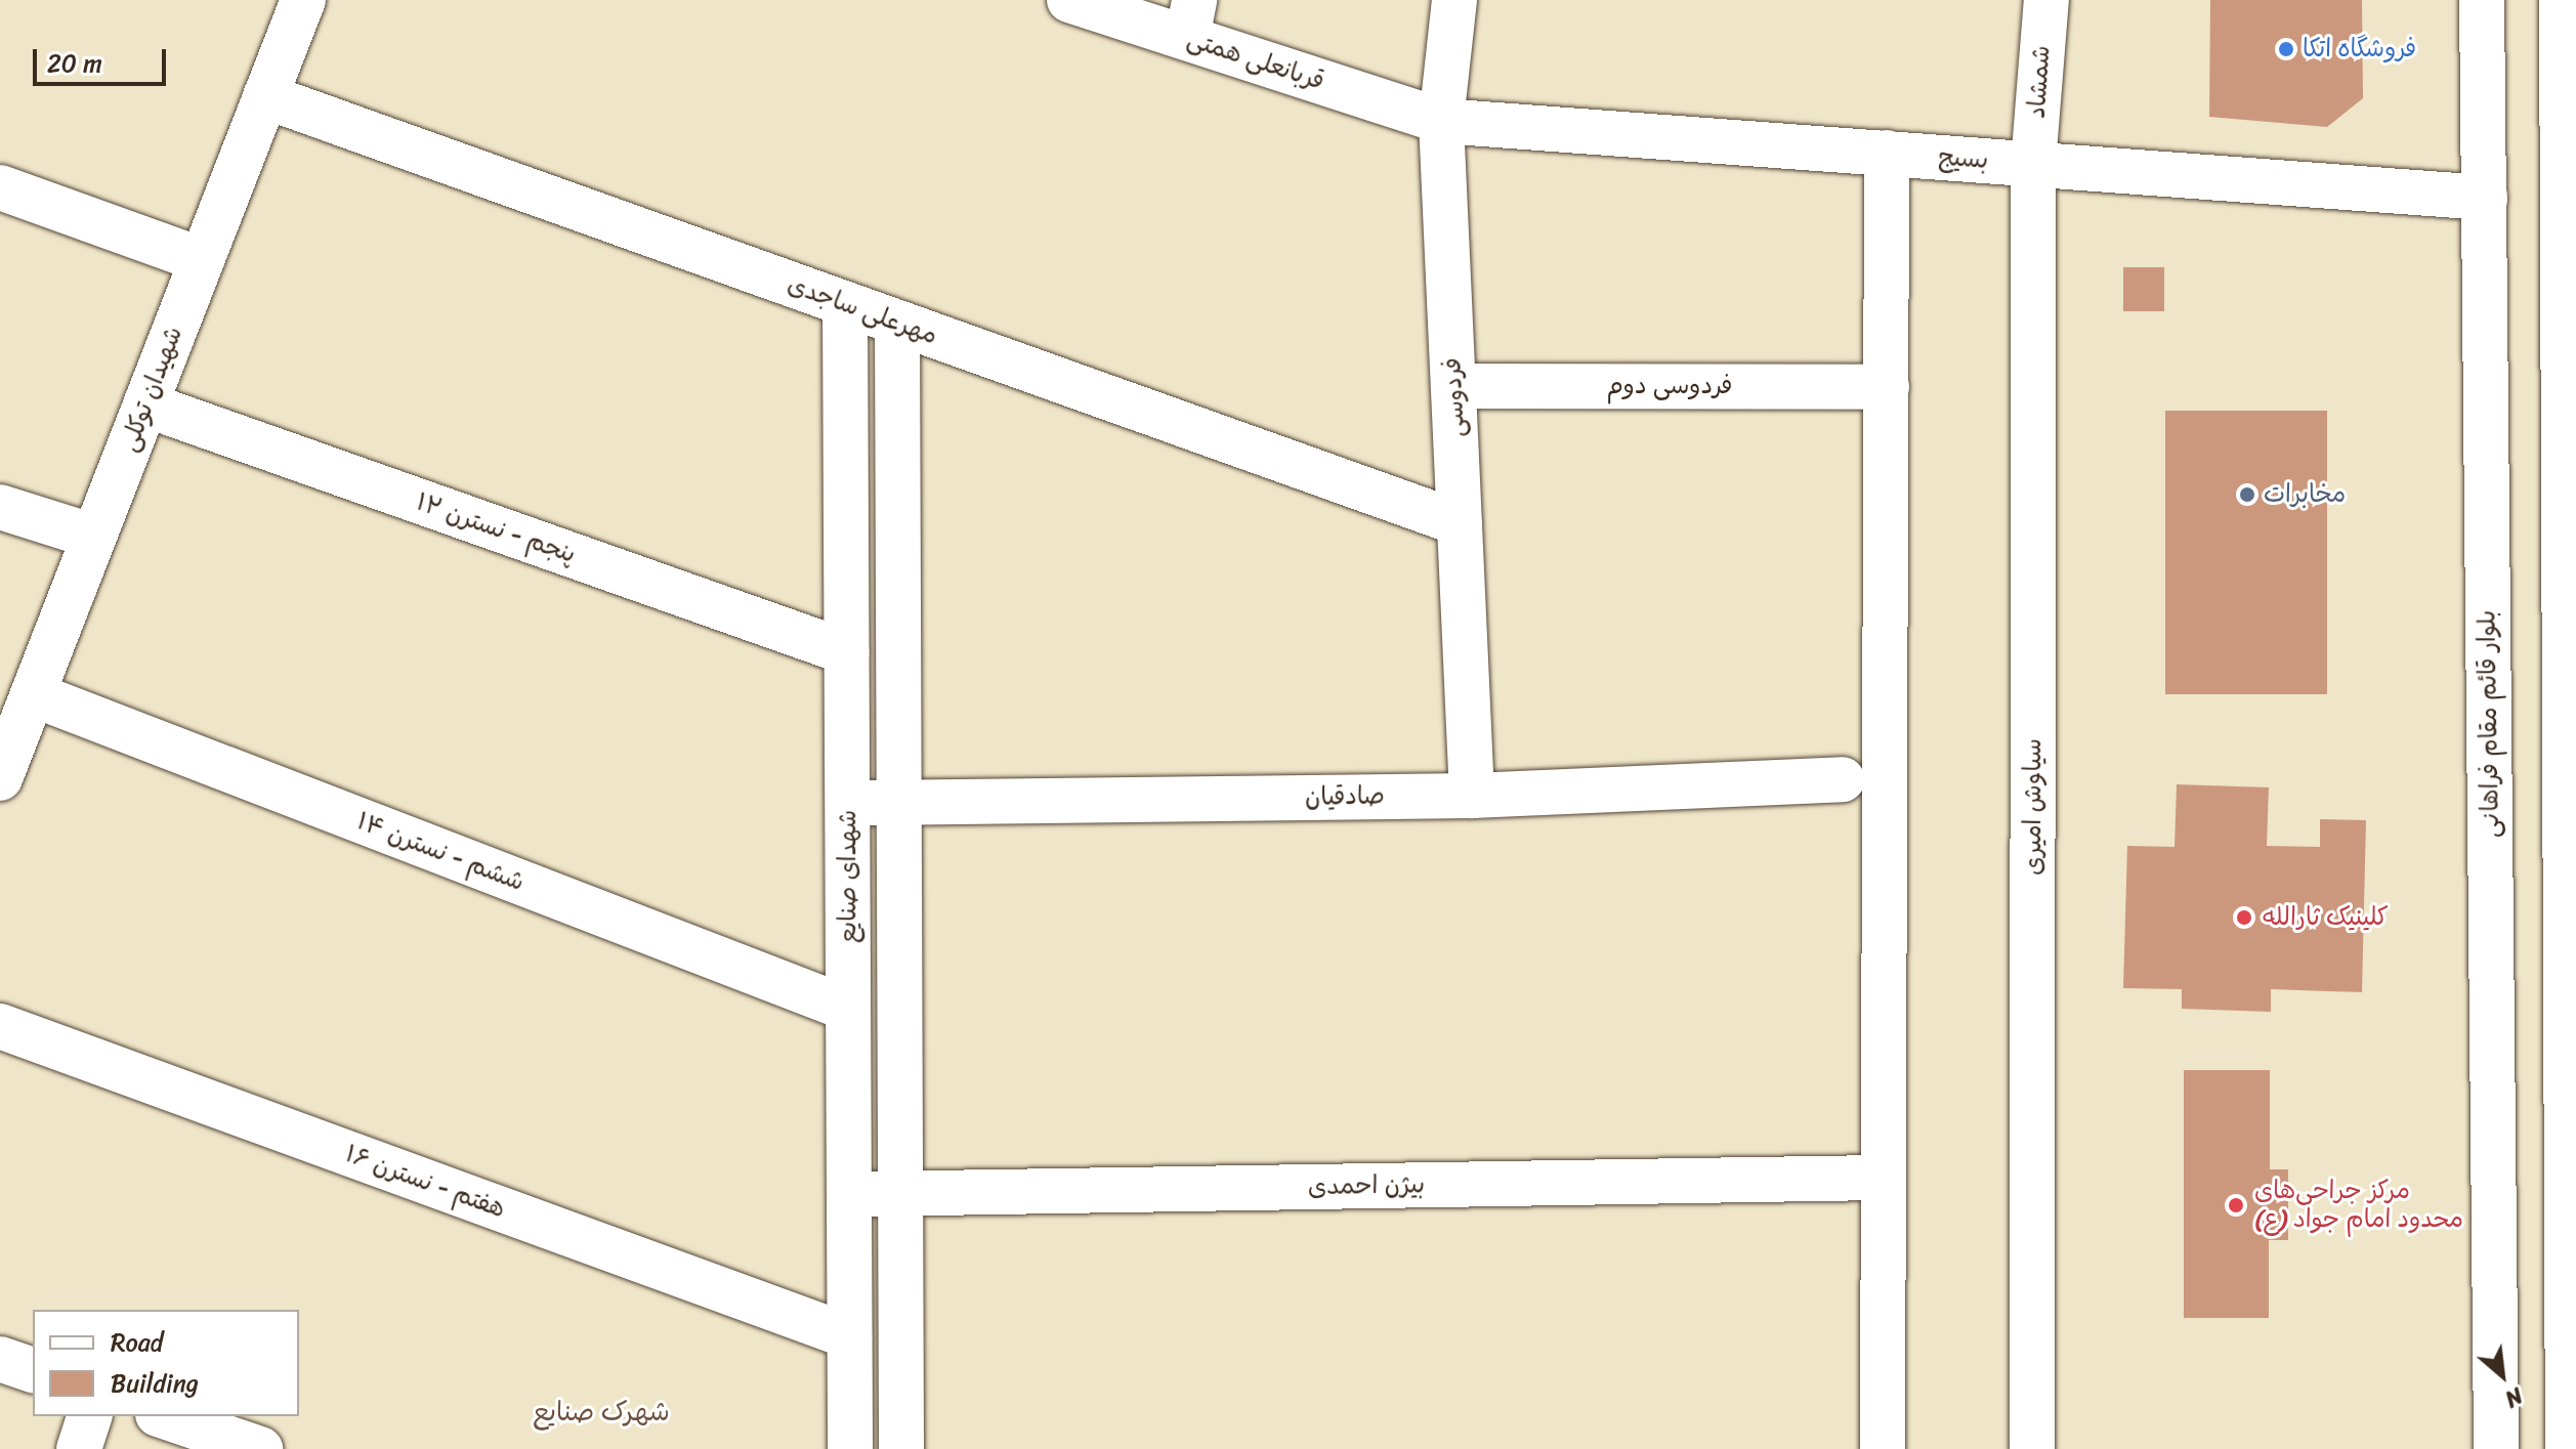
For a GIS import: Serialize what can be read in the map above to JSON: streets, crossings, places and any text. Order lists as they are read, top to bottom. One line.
{"streets":{"street":["قربانعلی همتی","شمشاد","بسیج","مهرعلی ساجدی","فردوسی دوم","شهیدان توکلی","فردوسی","پنجم - نسترن ۱۲","بلوار قائم مقام فراهانی","صادقیان","سیاوش امیری","ششم - نسترن ۱۴","شهدای صنایع","هفتم - نسترن ۱۶","بیژن احمدی"]},"crossings":[["قربانعلی همتی","بسیج"],["قربانعلی همتی","فردوسی"],["شمشاد","بسیج"],["شمشاد","سیاوش امیری"],["بسیج","فردوسی"],["بسیج","بلوار قائم مقام فراهانی"],["بسیج","سیاوش امیری"],["مهرعلی ساجدی","شهیدان توکلی"],["مهرعلی ساجدی","فردوسی"],["مهرعلی ساجدی","شهدای صنایع"],["فردوسی دوم","فردوسی"],["شهیدان توکلی","پنجم - نسترن ۱۲"],["شهیدان توکلی","ششم - نسترن ۱۴"],["فردوسی","صادقیان"],["پنجم - نسترن ۱۲","شهدای صنایع"],["صادقیان","شهدای صنایع"],["ششم - نسترن ۱۴","شهدای صنایع"],["شهدای صنایع","هفتم - نسترن ۱۶"],["شهدای صنایع","بیژن احمدی"]],"districts":["شهرک صنایع"],"places":["فروشگاه اتکا","مخابرات","کلینیک ثارالله","مرکز جراحی‌های محدود امام جواد (ع)"],"legend":["Road","Building"],"scale_bar":"20 m","north":"bottom right"}
